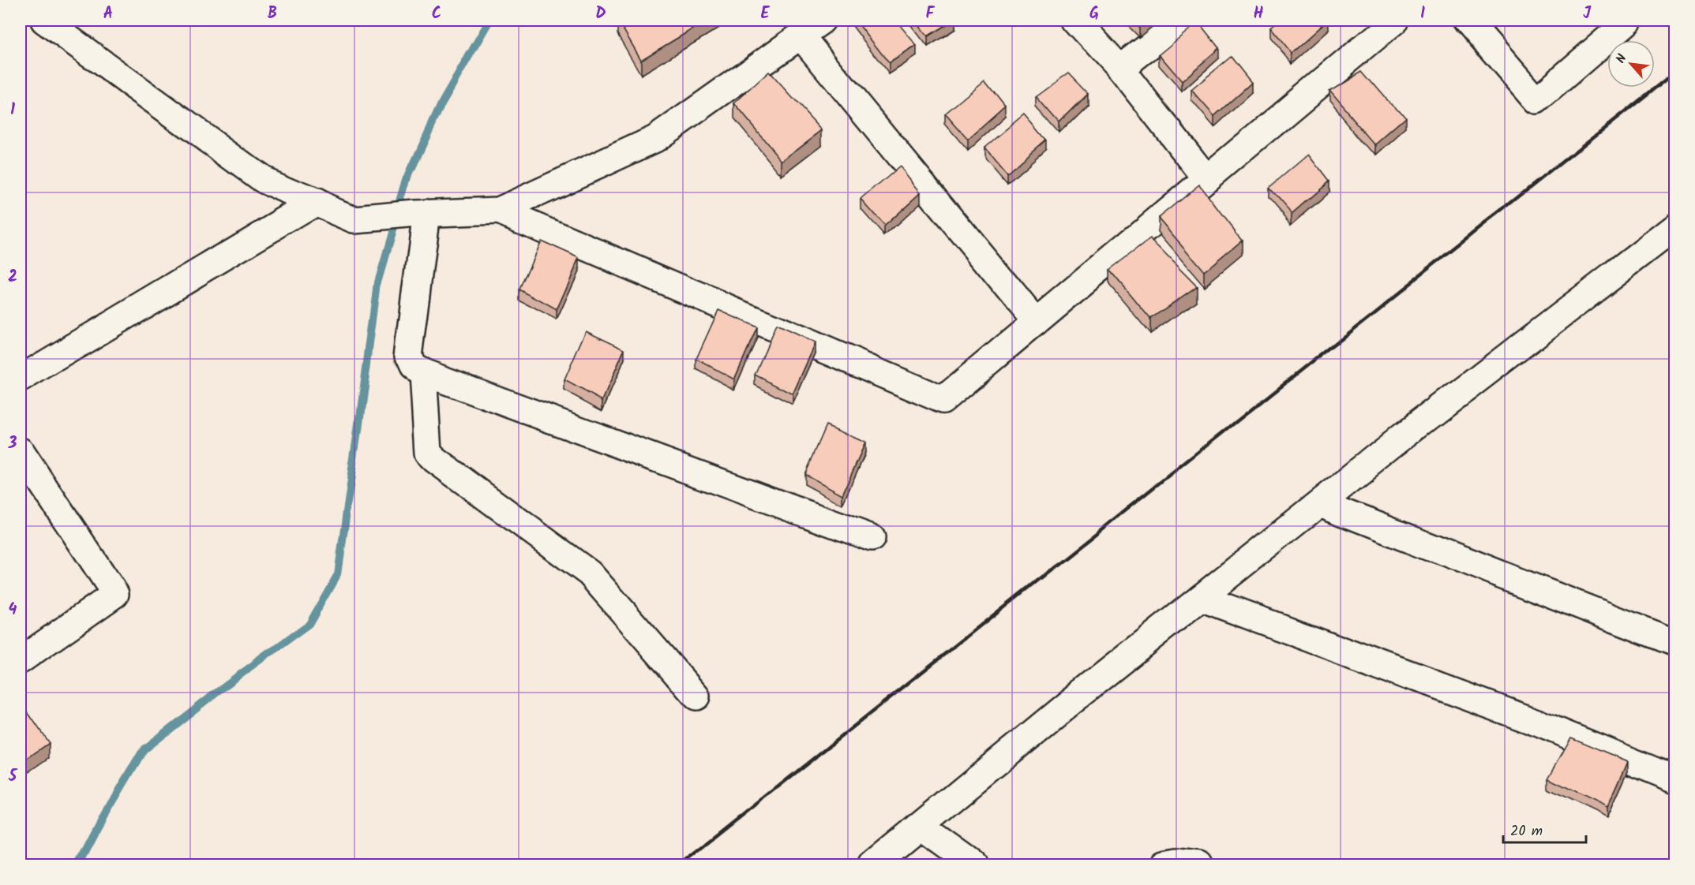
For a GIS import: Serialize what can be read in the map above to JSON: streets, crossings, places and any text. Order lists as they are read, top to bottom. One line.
{"scale_bar":"20 m","north":"top left","grid":{"columns":["A","B","C","D","E","F","G","H","I","J"],"rows":["1","2","3","4","5"]}}
